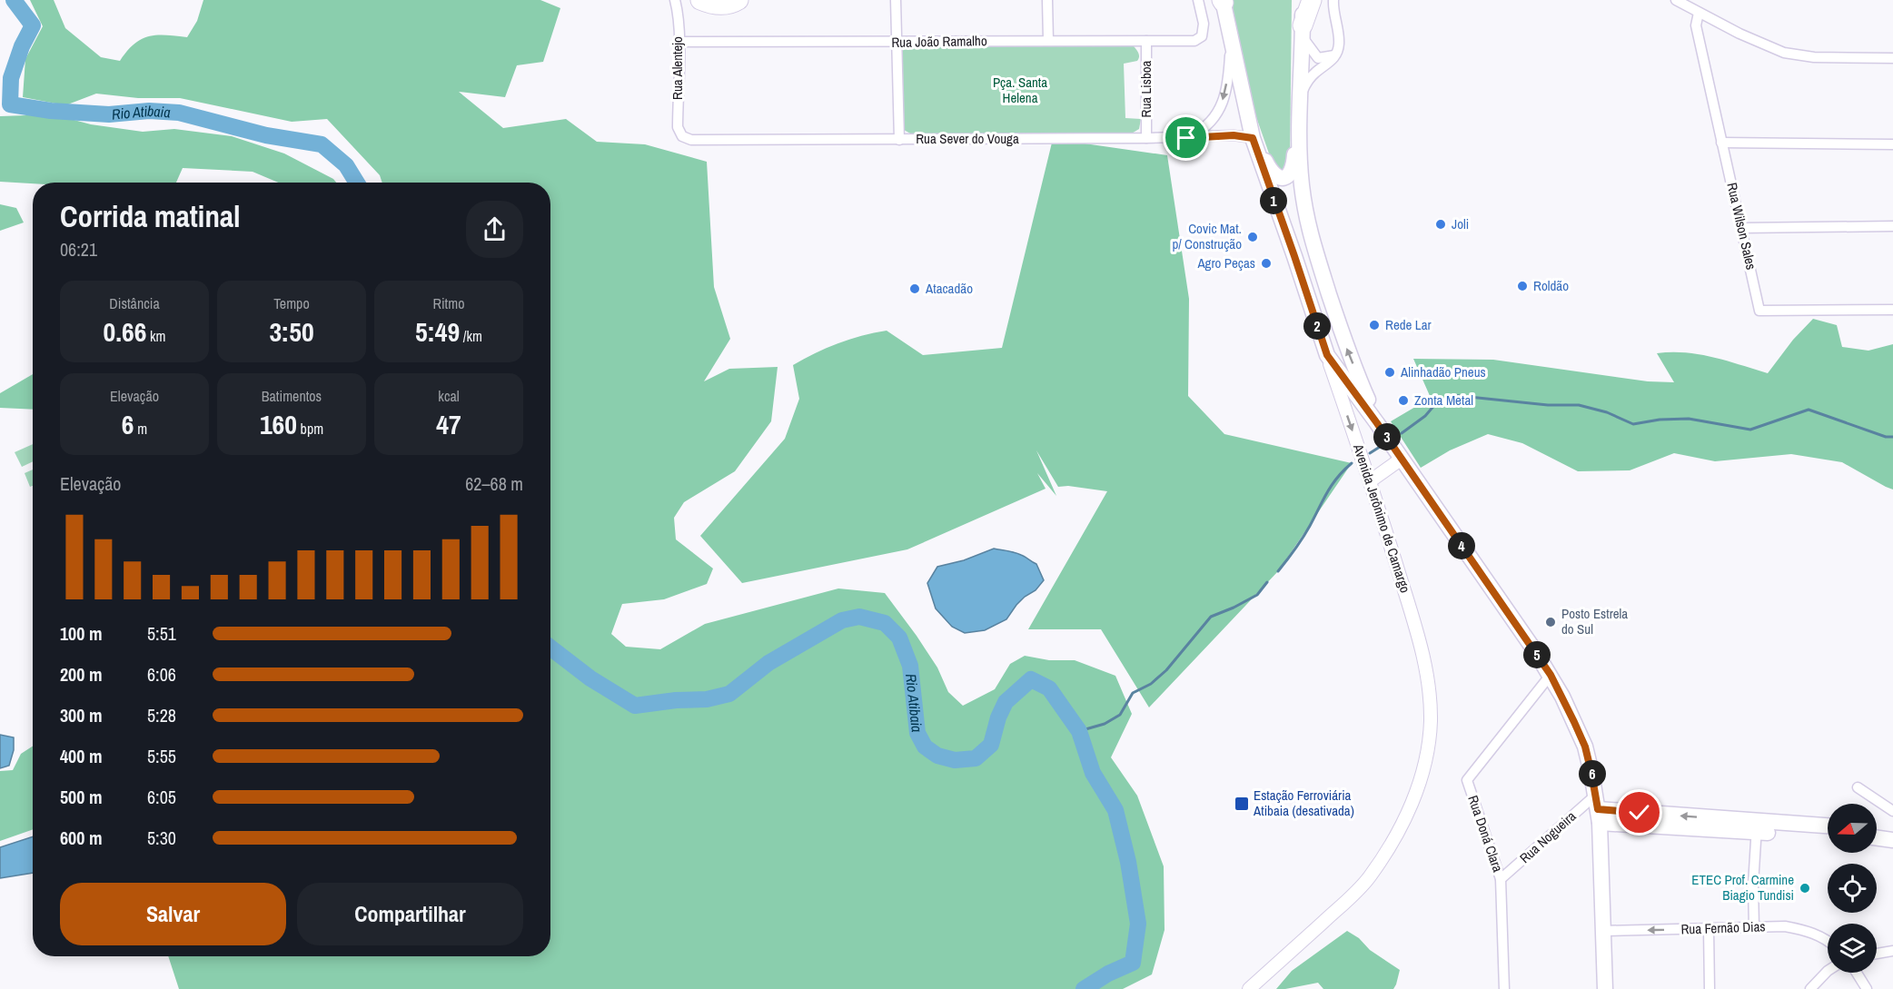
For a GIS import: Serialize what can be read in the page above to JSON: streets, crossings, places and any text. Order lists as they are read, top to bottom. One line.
{"streets":{"main road":["Avenida Jerônimo de Camargo"],"street":["Rua João Ramalho","Rua Alentejo","Rua Lisboa","Rua Sever do Vouga","Rua Wilson Sales","Rua Doná Clara","Rua Nogueira","Rua Fernão Dias"]},"crossings":[["Rua João Ramalho","Rua Alentejo"],["Rua João Ramalho","Rua Lisboa"],["Rua Alentejo","Rua Sever do Vouga"],["Rua Lisboa","Rua Sever do Vouga"],["Rua Sever do Vouga","Avenida Jerônimo de Camargo"],["Rua Doná Clara","Rua Nogueira"]],"one_way":["Rua Fernão Dias"],"water":["Rio Atibaia"],"parks":["Pça. Santa Helena"],"places":{"other":["Joli","Covic Mat. p/ Construção","Agro Peças","Roldão","Atacadão","Rede Lar","Alinhadão Pneus","Zonta Metal","Posto Estrela do Sul","ETEC Prof. Carmine Biagio Tundisi"],"transit":["Estação Ferroviária Atibaia (desativada)"]},"north":"left","page":{"heading":["Corrida matinal","06:21"],"pins":["1","2","3","4","5","6"],"stats":[["Distância","0.66 km"],["Tempo","3:50"],["Ritmo","5:49 /km"],["Elevação","6 m"],["Batimentos","160 bpm"],["kcal","47"]],"chart":["Elevação","62–68 m"],"list":[{"name":"100 m","note":"5:51"},{"name":"200 m","note":"6:06"},{"name":"300 m","note":"5:28"},{"name":"400 m","note":"5:55"},{"name":"500 m","note":"6:05"},{"name":"600 m","note":"5:30"}],"buttons":["Salvar","Compartilhar"]}}
